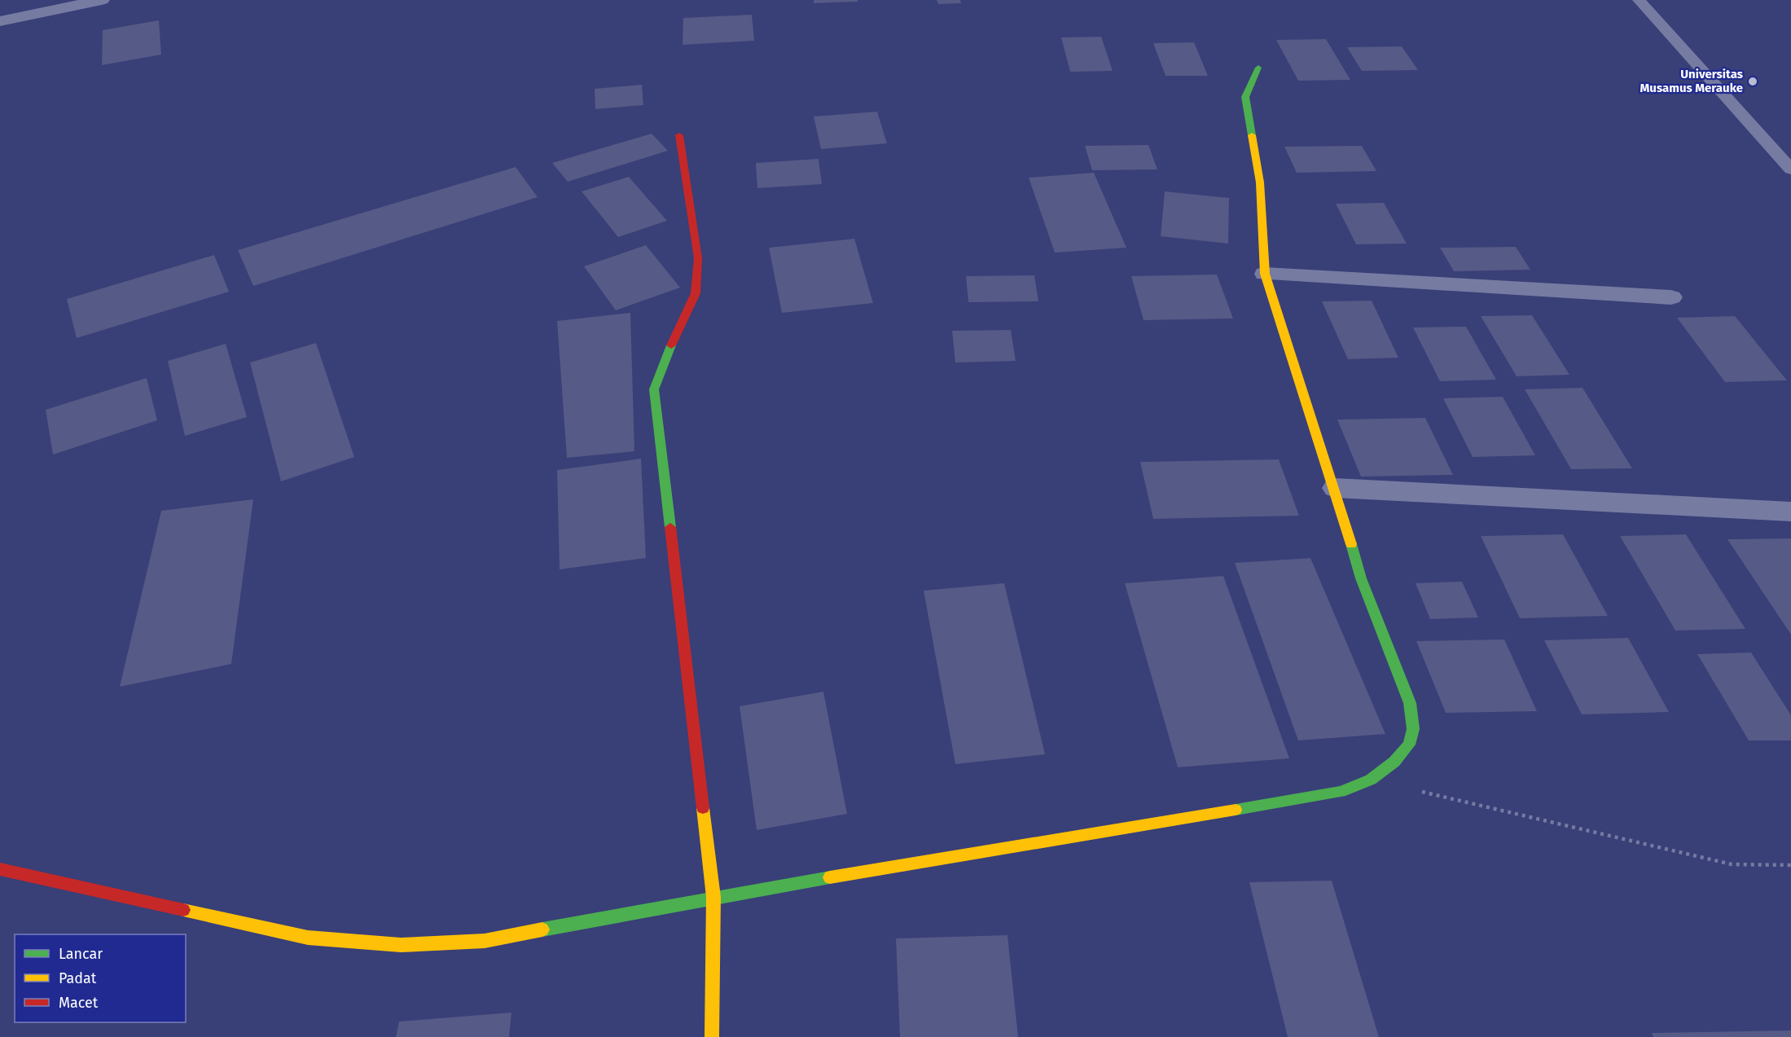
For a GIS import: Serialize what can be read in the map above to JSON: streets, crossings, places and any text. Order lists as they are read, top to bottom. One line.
{"places":["Universitas Musamus Merauke"],"legend":["Lancar","Padat","Macet"]}
